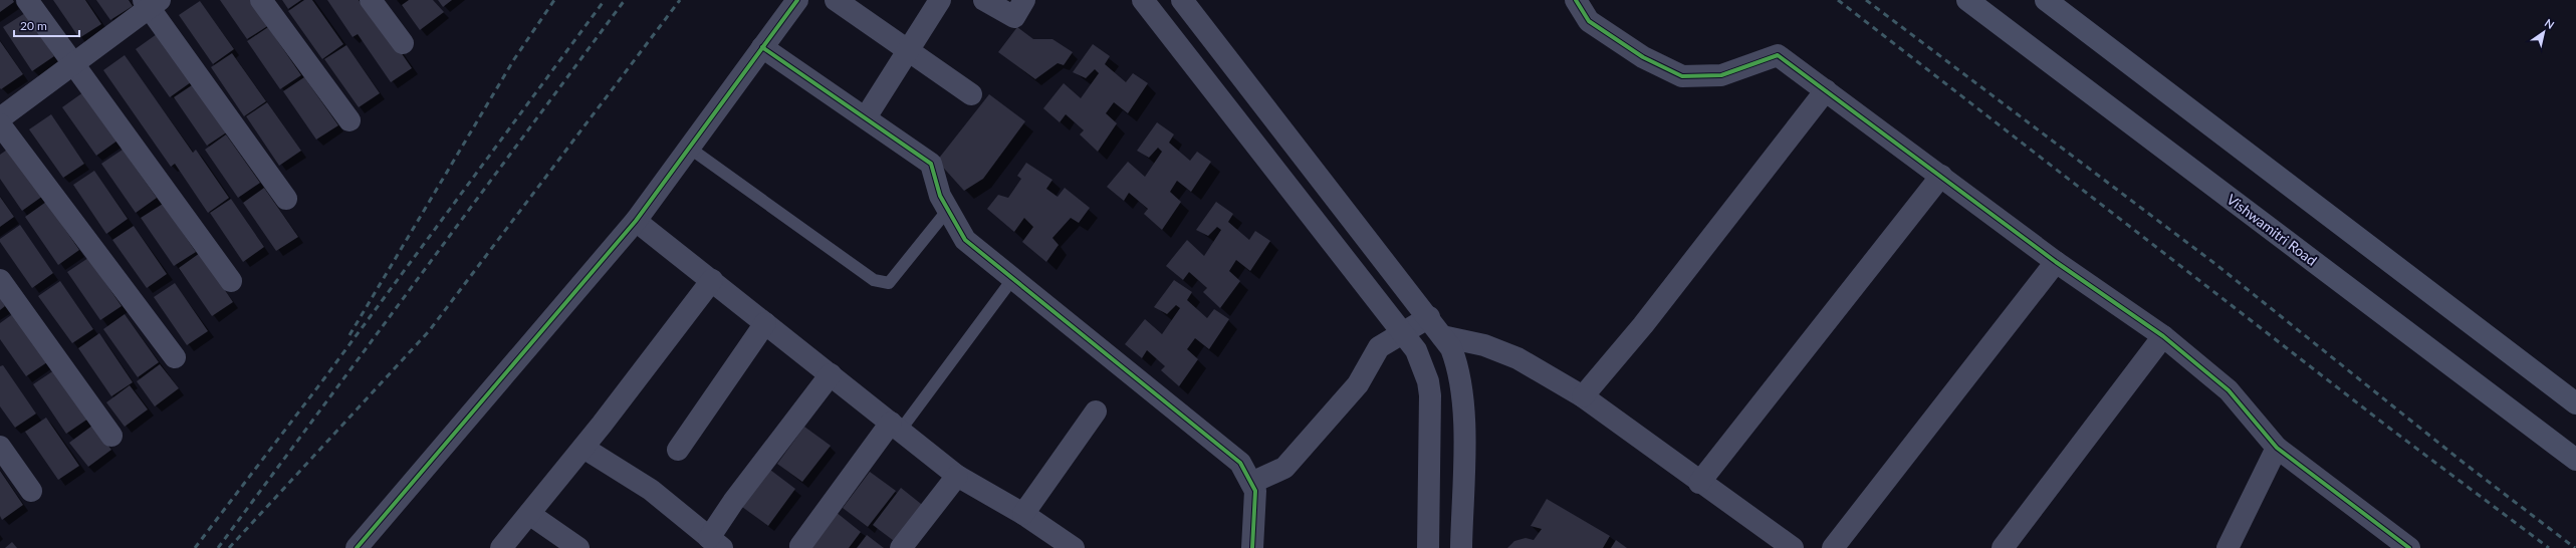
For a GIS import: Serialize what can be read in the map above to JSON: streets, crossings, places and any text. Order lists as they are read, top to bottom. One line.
{"streets":{"main road":["Vishwamitri Road"]},"scale_bar":"20 m","north":"top right"}
